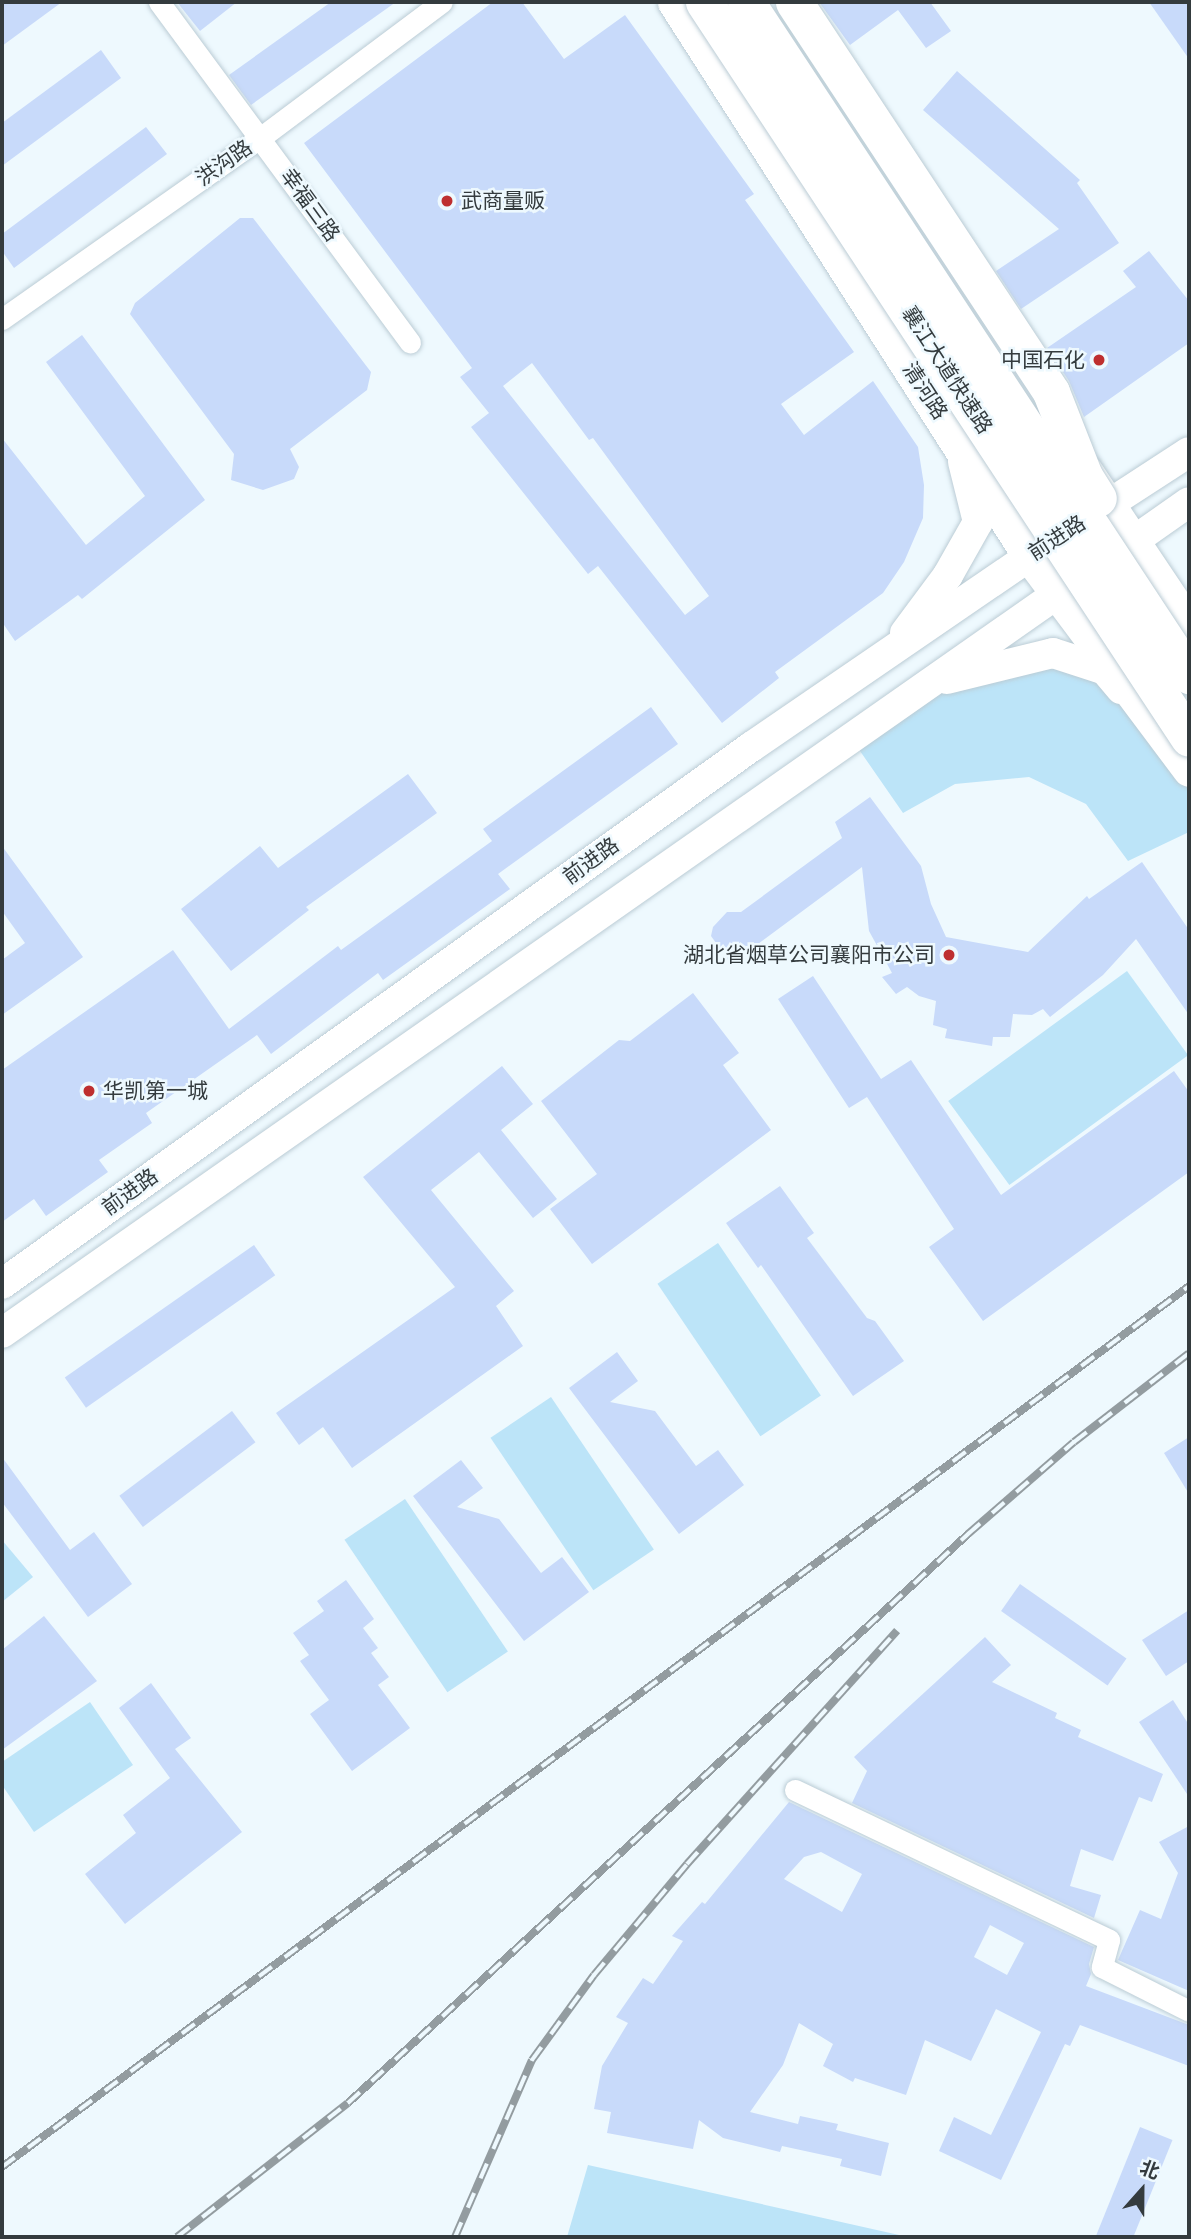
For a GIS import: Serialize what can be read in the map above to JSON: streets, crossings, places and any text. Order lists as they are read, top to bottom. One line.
{"streets":{"highway":["襄江大道快速路"],"main road":["清河路","前进路"],"street":["洪沟路","幸福三路"]},"crossings":[["洪沟路","幸福三路"],["襄江大道快速路","清河路"],["清河路","前进路"]],"places":["武商量贩","中国石化","湖北省烟草公司襄阳市公司","华凯第一城"],"north":"top"}
